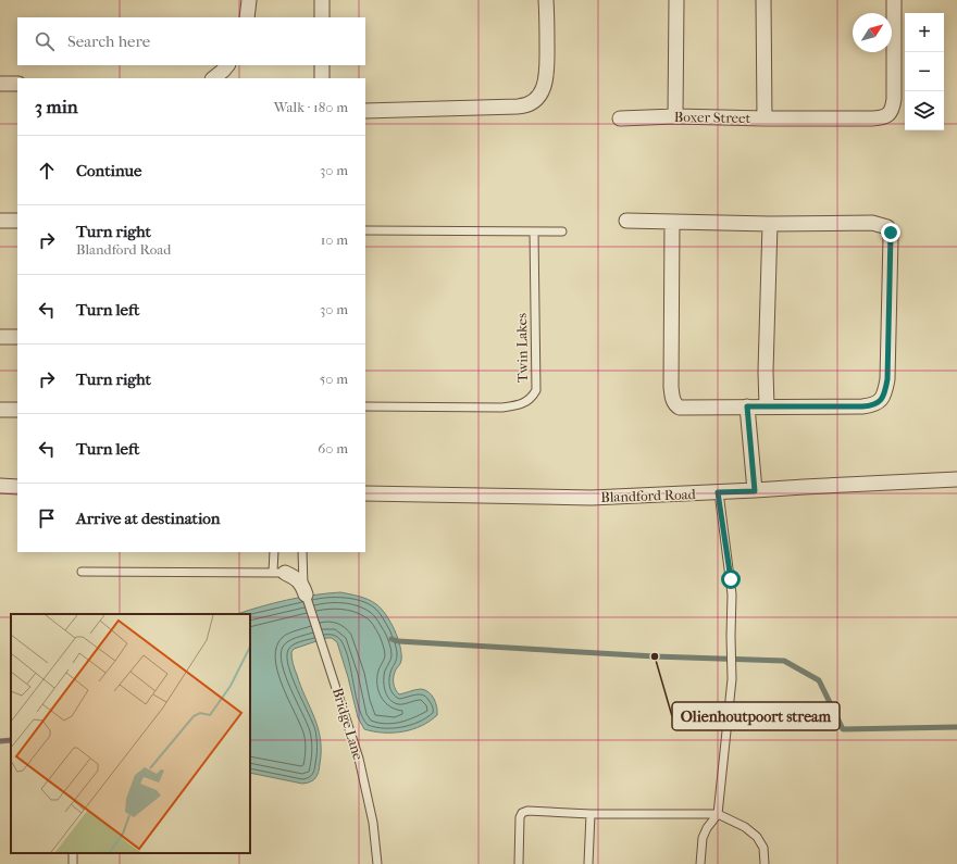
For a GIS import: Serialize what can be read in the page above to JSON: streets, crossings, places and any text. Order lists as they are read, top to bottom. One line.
{"streets":{"street":["Boxer Street","Blandford Road"],"lane":["Twin Lakes","Bridge Lane"]},"places":["Olienhoutpoort stream"],"north":"top right","page":{"map_buttons":["+","−"],"search":"Search here","heading":["3 min","Walk · 180 m"],"list":[["Continue","30 m"],["Turn right","Blandford Road","10 m"],["Turn left","30 m"],["Turn right","50 m"],["Turn left","60 m"],"Arrive at destination"]}}
